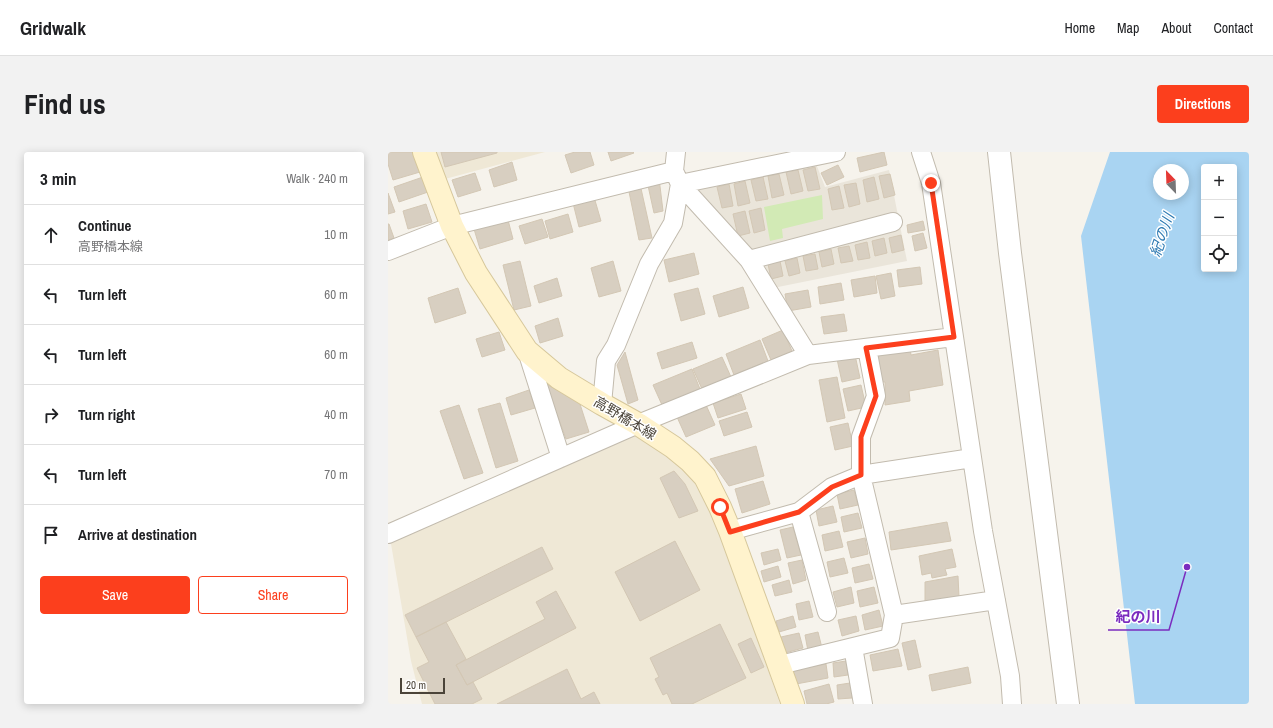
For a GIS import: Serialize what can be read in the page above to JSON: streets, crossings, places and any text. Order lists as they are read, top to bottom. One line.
{"streets":{"main road":["高野橋本線"]},"water":["紀の川"],"places":["紀の川"],"scale_bar":"20 m","north":"top left","page":{"header":"Gridwalk","nav":["Home","Map","About","Contact"],"title":"Find us","buttons":["Directions",["Save","Share"]],"heading":["3 min","Walk · 240 m"],"map_buttons":["+","−"],"list":[["Continue","高野橋本線","10 m"],["Turn left","60 m"],["Turn left","60 m"],["Turn right","40 m"],["Turn left","70 m"],"Arrive at destination"],"scale":"20 m"}}
